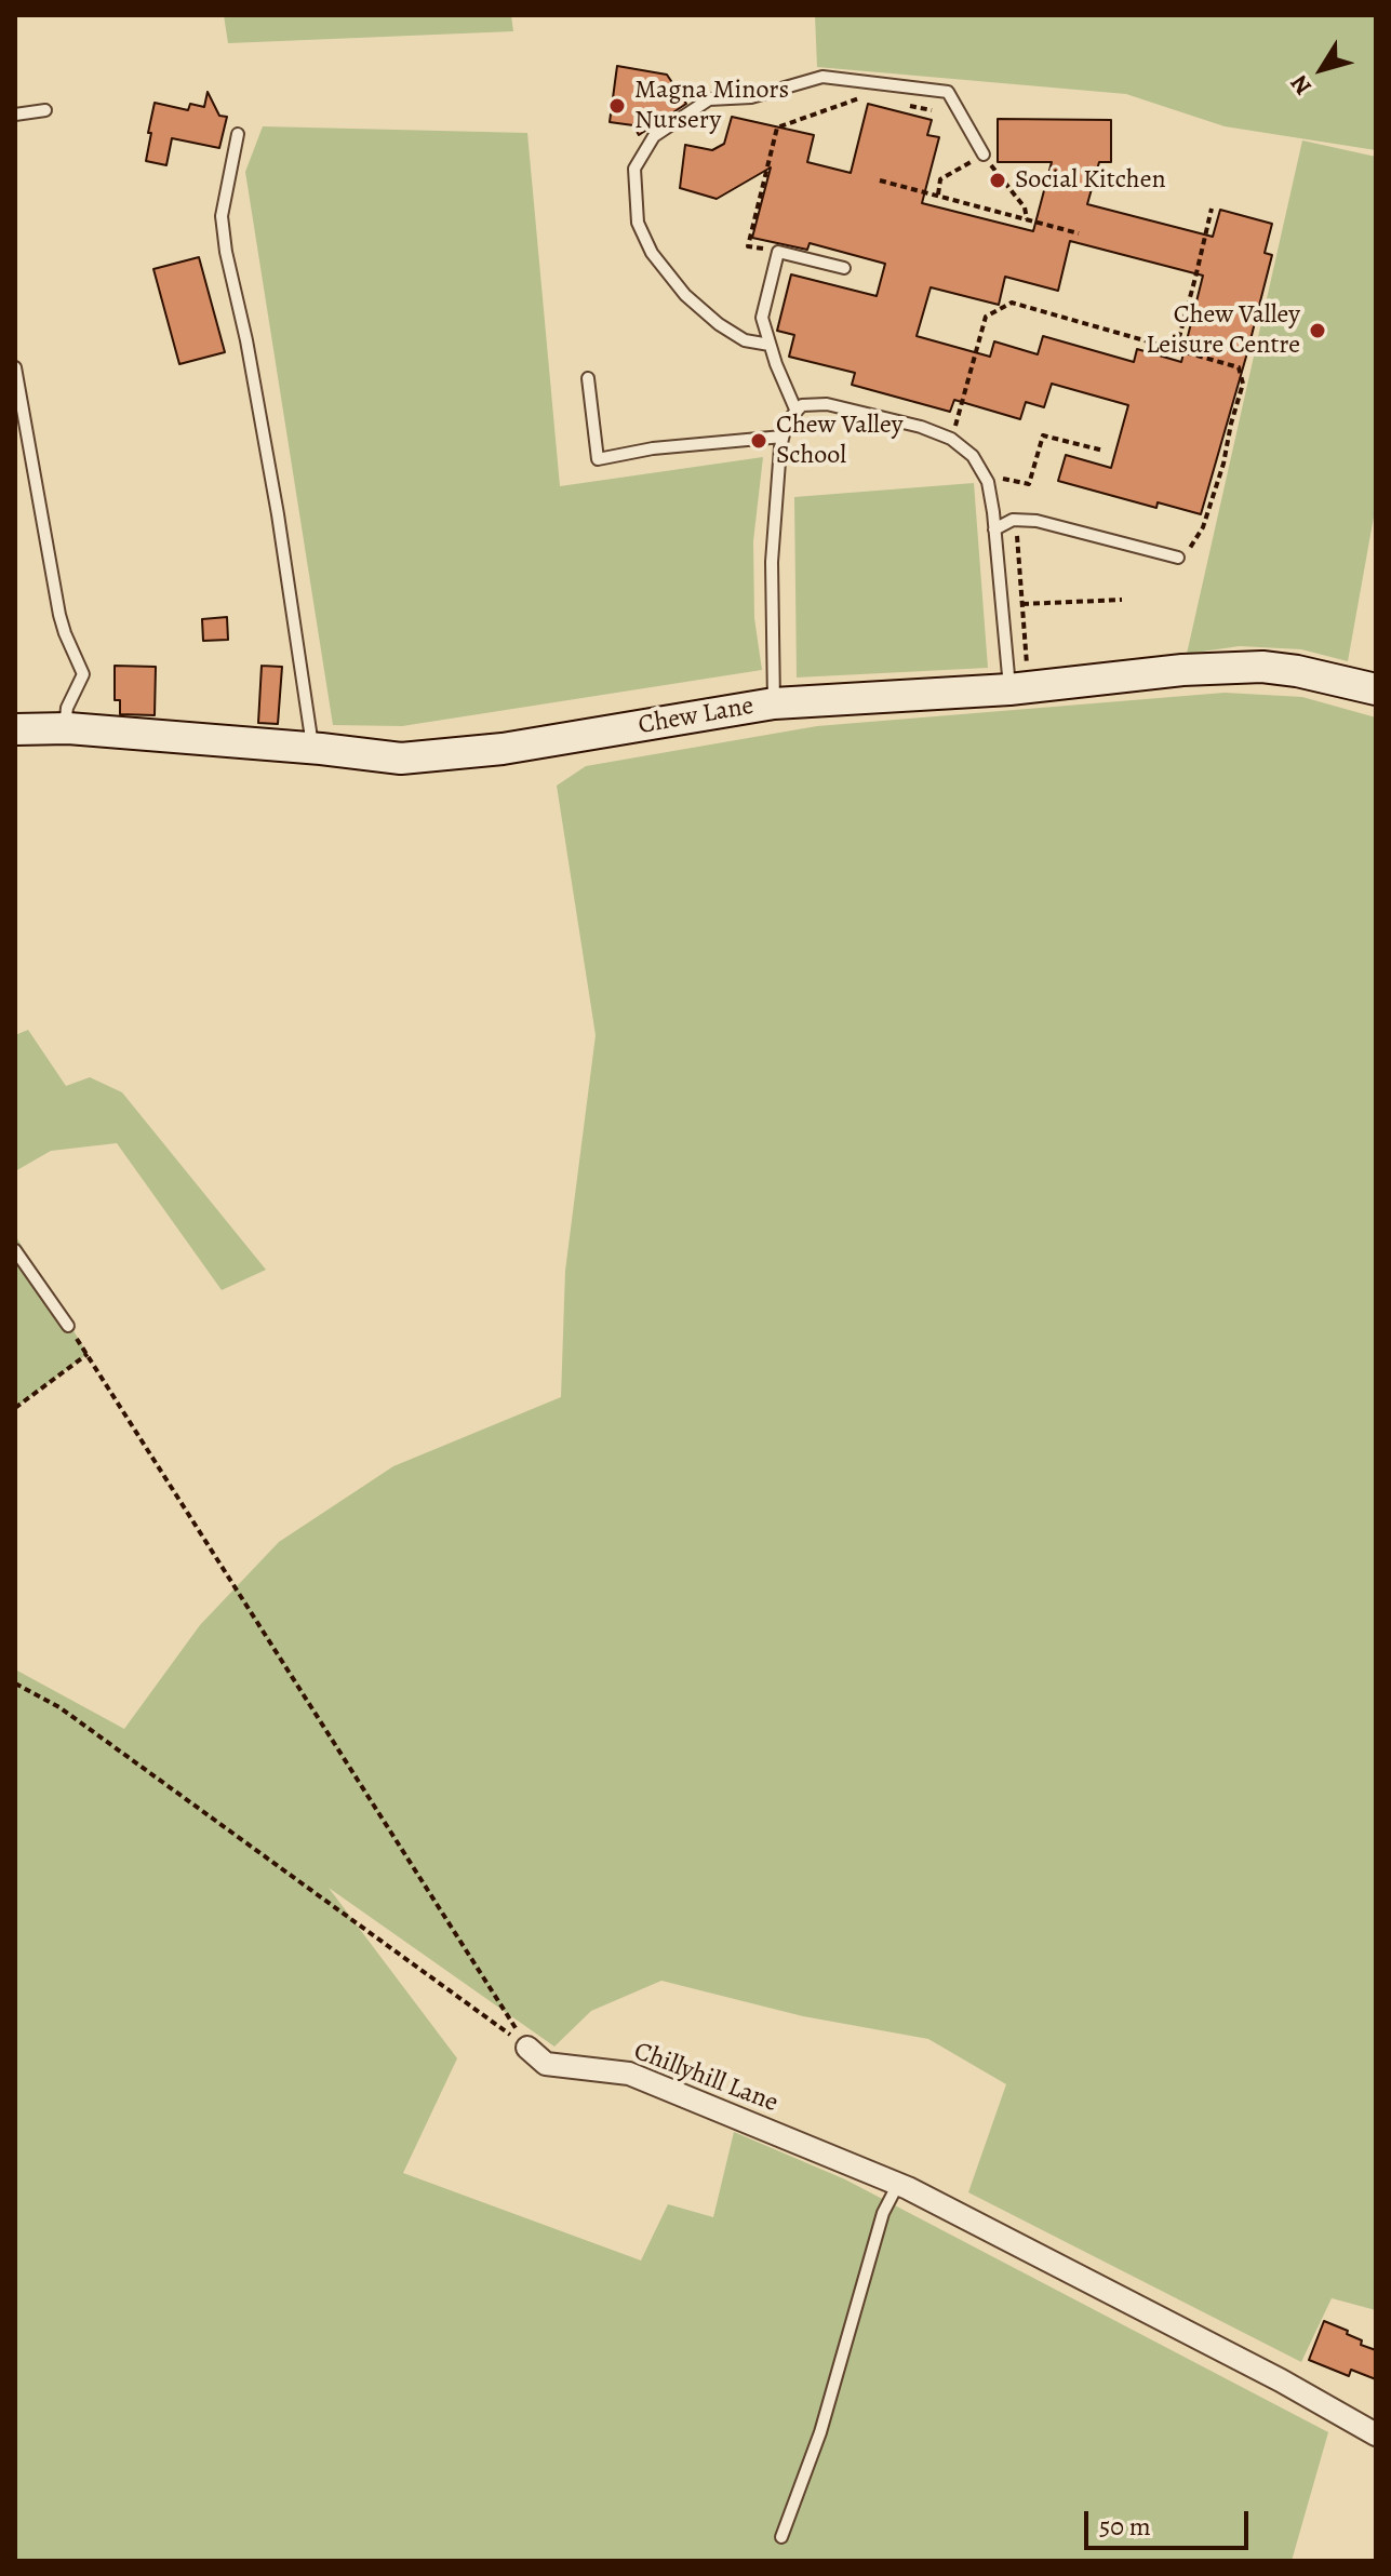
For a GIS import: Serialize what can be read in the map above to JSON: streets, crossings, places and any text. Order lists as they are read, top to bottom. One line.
{"streets":{"main road":["Chew Lane"],"street":["Chillyhill Lane"]},"places":["Magna Minors Nursery","Social Kitchen","Chew Valley Leisure Centre","Chew Valley School"],"scale_bar":"50 m","north":"bottom left"}
